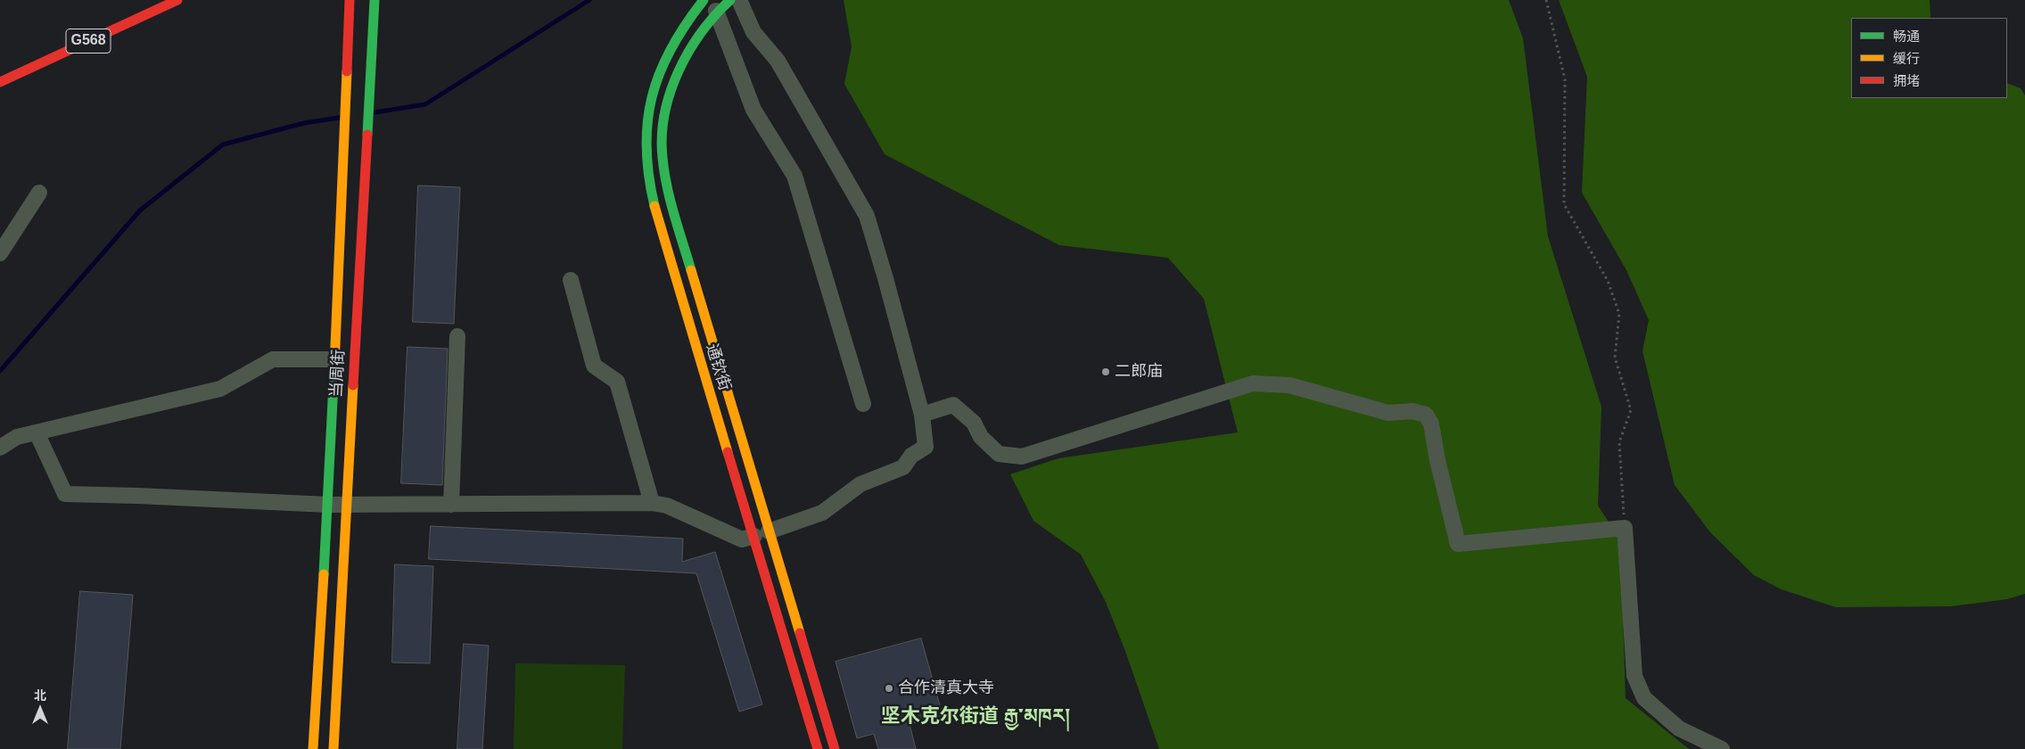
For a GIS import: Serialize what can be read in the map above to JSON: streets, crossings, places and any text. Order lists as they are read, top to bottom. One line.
{"streets":{"main road":["G568","通钦街","当周街"]},"districts":["坚木克尔街道 རྒྱ་མཁར།"],"places":["二郎庙","合作清真大寺"],"legend":["畅通","缓行","拥堵"],"north":"top"}
